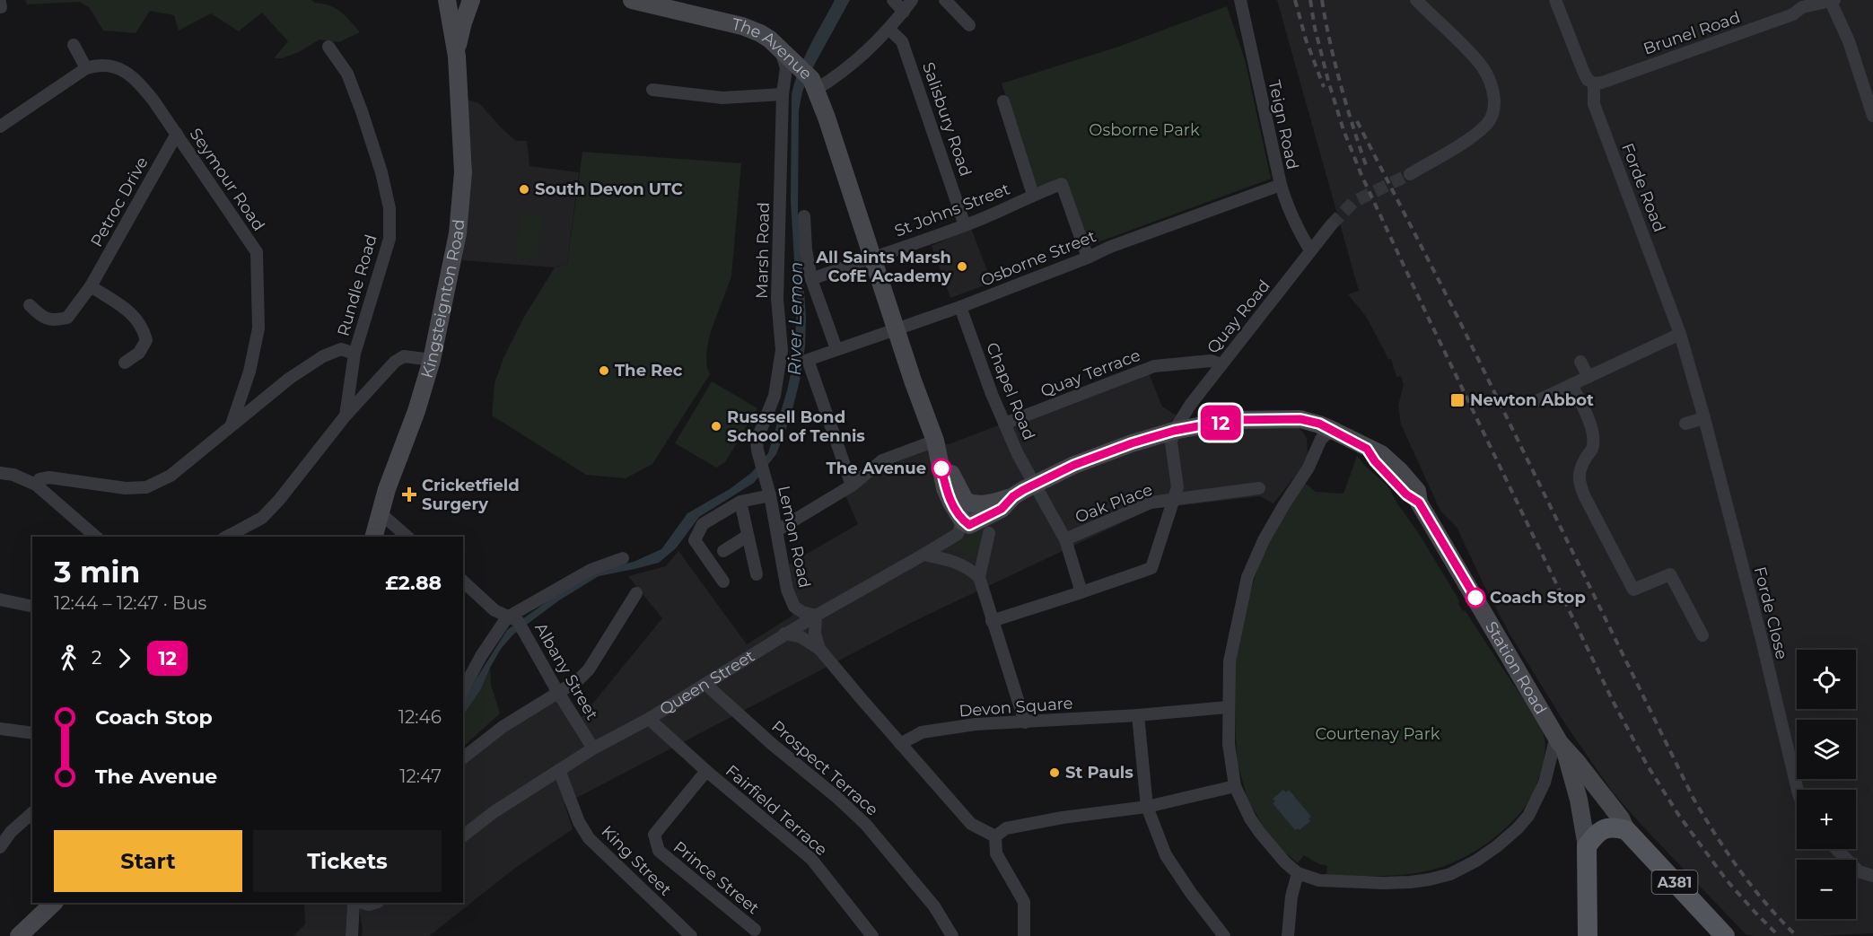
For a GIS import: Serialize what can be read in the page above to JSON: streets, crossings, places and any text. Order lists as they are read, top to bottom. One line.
{"streets":{"main road":["The Avenue","Kingsteignton Road","Station Road","Queen Street","A381"],"street":["Brunel Road","Salisbury Road","Teign Road","Seymour Road","Forde Road","Petroc Drive","St Johns Street","Marsh Road","Osborne Street","Rundle Road","Quay Road","Quay Terrace","Chapel Road","Oak Place","Lemon Road","Forde Close","Albany Street","Devon Square","Prospect Terrace","Fairfield Terrace","King Street","Prince Street"]},"crossings":[["Brunel Road","Forde Road"],["The Avenue","St Johns Street"],["The Avenue","Marsh Road"],["The Avenue","Osborne Street"],["The Avenue","Queen Street"],["Salisbury Road","St Johns Street"],["Teign Road","Osborne Street"],["Teign Road","Quay Road"],["Seymour Road","Petroc Drive"],["Forde Road","Forde Close"],["St Johns Street","Osborne Street"],["Marsh Road","Lemon Road"],["Osborne Street","Chapel Road"],["Quay Road","Quay Terrace"],["Quay Road","Oak Place"],["Quay Road","Queen Street"],["Quay Terrace","Chapel Road"],["Chapel Road","Oak Place"],["Chapel Road","Queen Street"],["Oak Place","Queen Street"],["Lemon Road","Queen Street"],["Station Road","Queen Street"],["Albany Street","Queen Street"],["Queen Street","Prospect Terrace"],["Queen Street","Fairfield Terrace"],["Queen Street","King Street"],["Fairfield Terrace","Prince Street"]],"water":["River Lemon"],"parks":["Osborne Park","Courtenay Park"],"places":{"other":["South Devon UTC","All Saints Marsh CofE Academy","The Rec","Russsell Bond School of Tennis","The Avenue","Coach Stop","St Pauls"],"transit":["Newton Abbot"],"health":["Cricketfield Surgery"]},"lines":["bus line 12"],"page":{"on_map":"12","heading":["3 min","12:44 – 12:47 · Bus","£2.88"],"legs":["2","12"],"map_buttons":["+","−"],"list":[{"name":"Coach Stop","value":"12:46"},{"name":"The Avenue","value":"12:47"}],"buttons":["Start","Tickets"]}}
